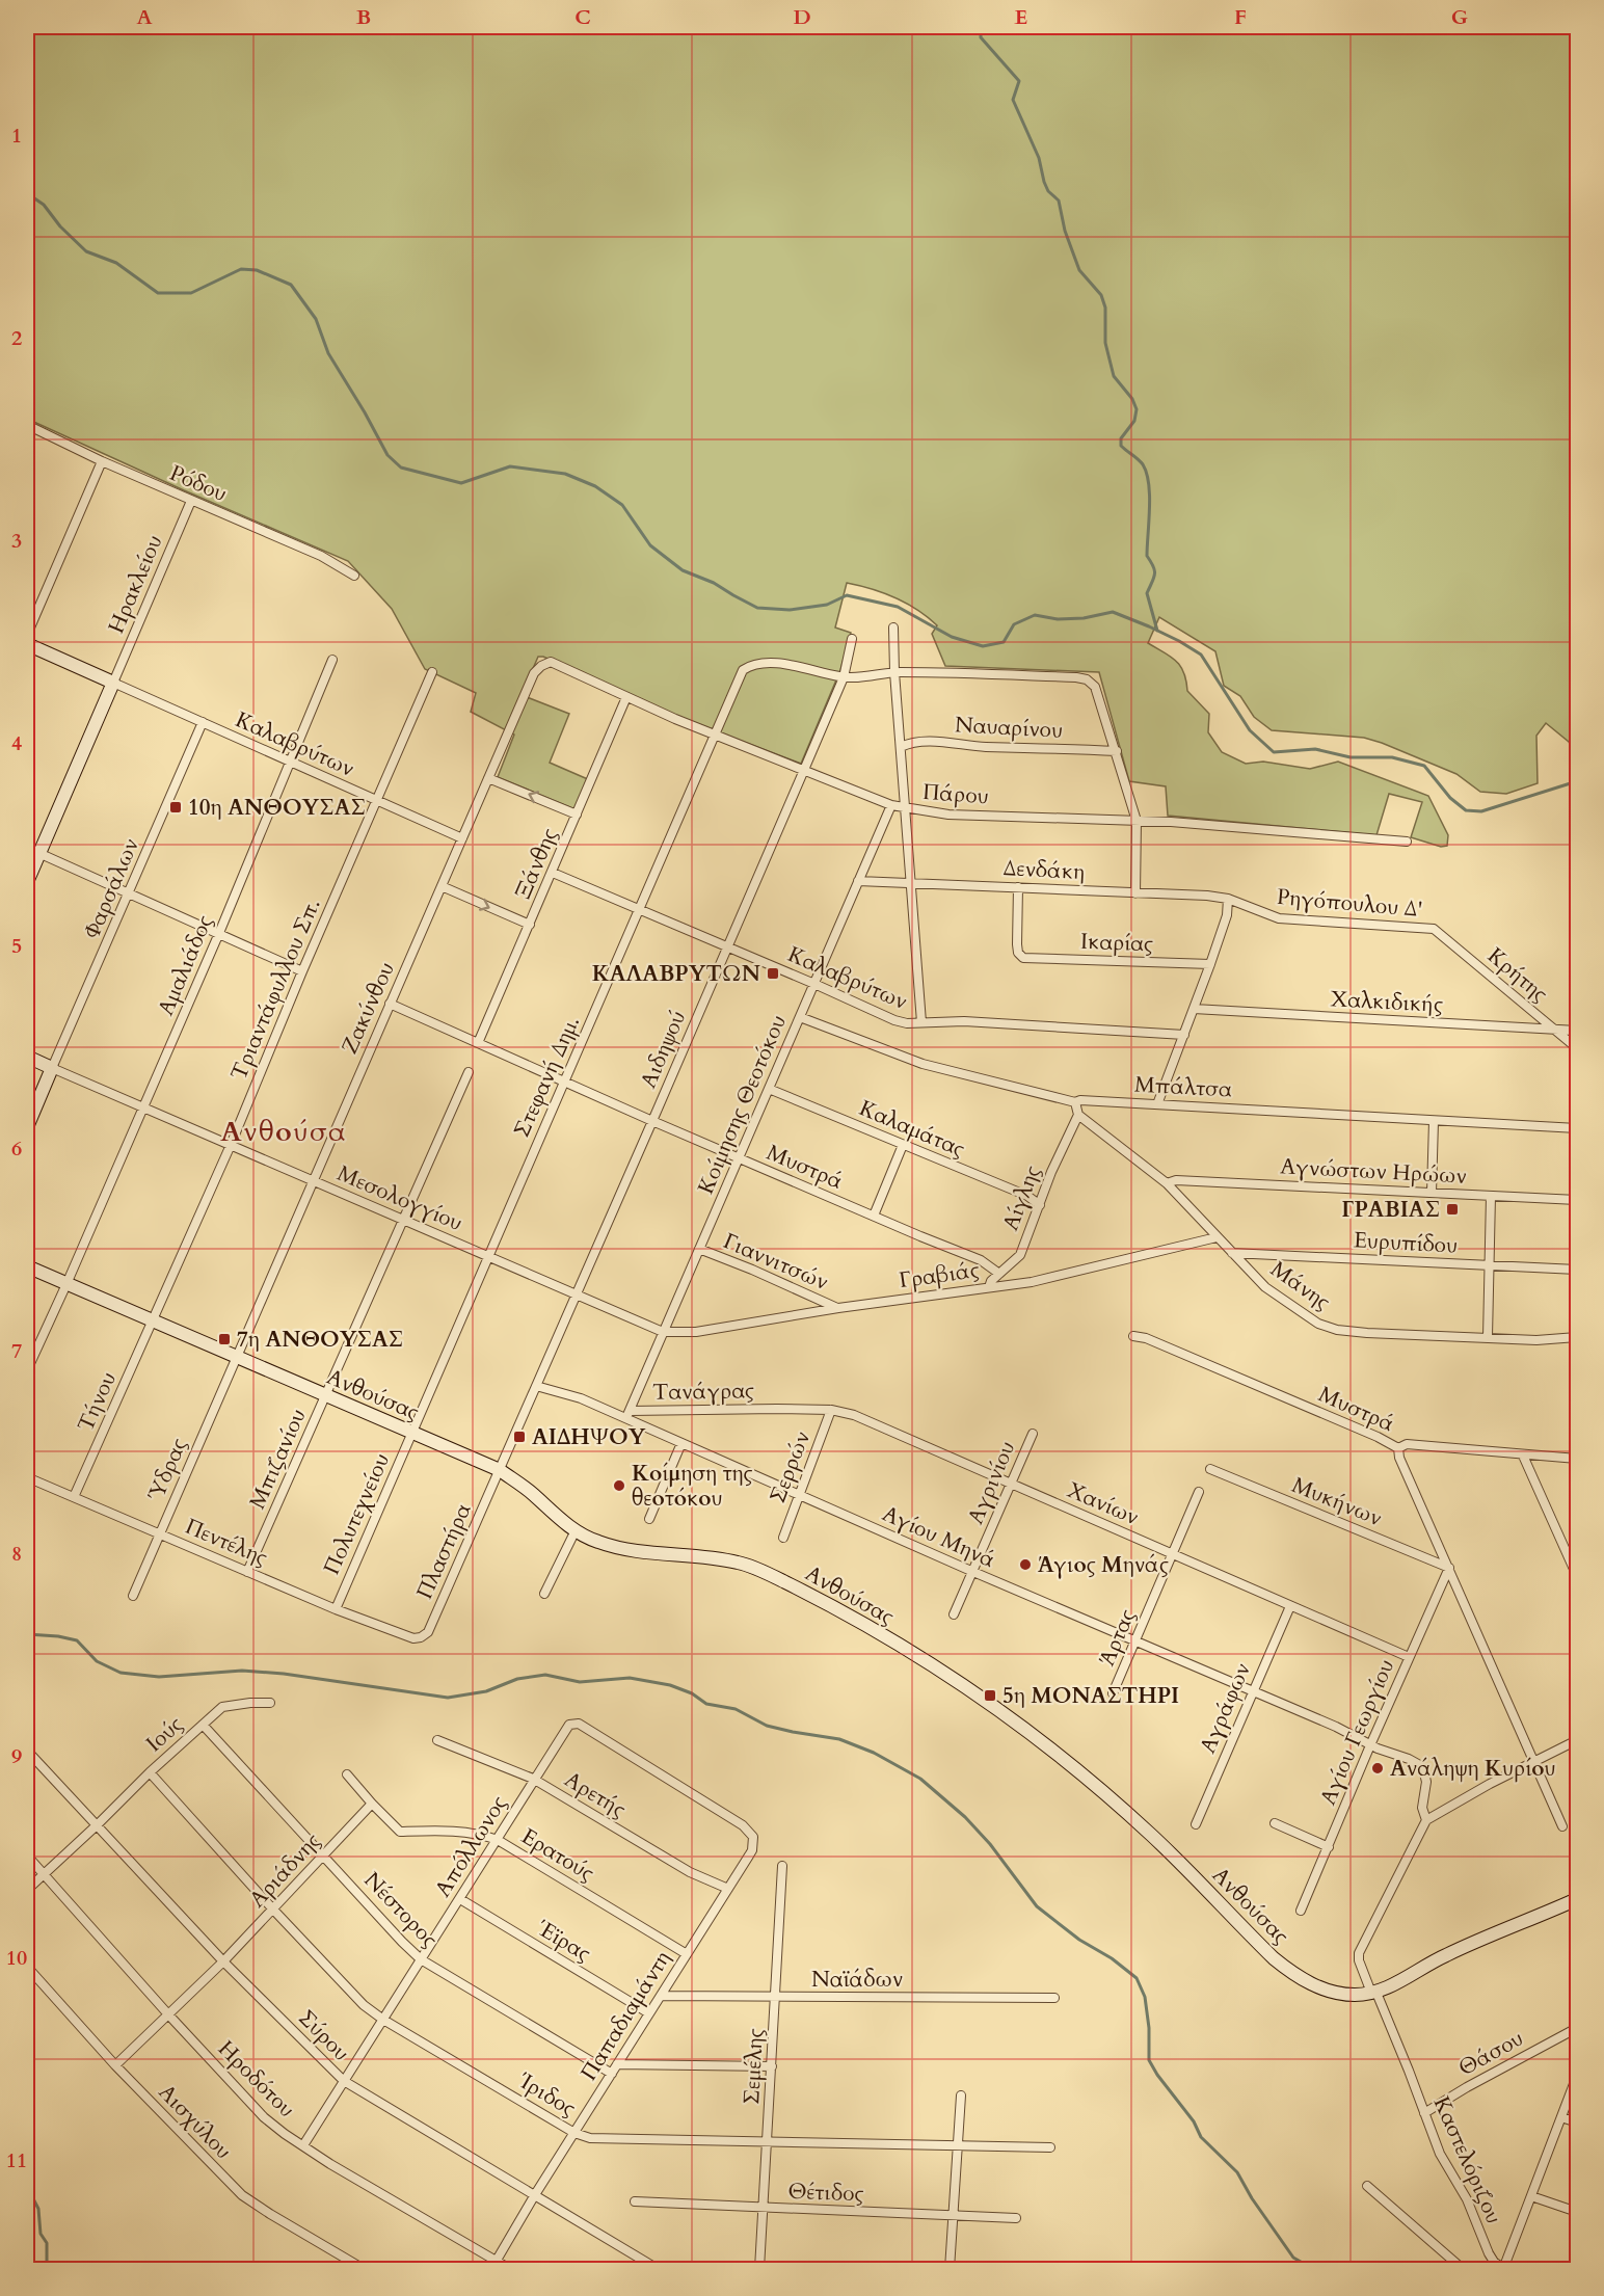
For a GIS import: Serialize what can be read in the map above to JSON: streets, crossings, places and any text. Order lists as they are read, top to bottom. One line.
{"streets":{"street":["Ρόδου","Ηρακλείου","Ναυαρίνου","Καλαβρύτων","Πάρου","Ξάνθης","Δενδάκη","Φαρσάλων","Ρηγόπουλου Δ'","Ικαρίας","Αμαλιάδος","Κρήτης","Τριαντάφυλλου Σπ.","Χαλκιδικής","Ζακύνθου","Αιδηψού","Στεφανή Δημ.","Μπάλτσα","Κοίμησης Θεοτόκου","Καλαμάτας","Μυστρά","Αγνώστων Ηρώων","Μεσολογγίου","Αίγλης","Ευρυπίδου","Γιαννιτσών","Γραβιάς","Μάνης","Τανάγρας","Ανθούσας","Τήνου","Μπιζανίου","Σερρών","Ύδρας","Αγρινίου","Μυκήνων","Χανίων","Πολυτεχνείου","Αγίου Μηνά","Πεντέλης","Πλαστήρα","Άρτας","Αγράφων","Αγίου Γεωργίου","Ιούς","Αρετής","Απόλλωνος","Ερατούς","Αριάδνης","Νέστορος","Έϊρας","Ναϊάδων","Παπαδιαμάντη","Σύρου","Θάσου","Σεμέλης","Ηροδότου","Ίριδος","Αισχύλου","Καστελόριζου","Θέτιδος"]},"crossings":[["Ρόδου","Ηρακλείου"],["Ηρακλείου","Καλαβρύτων"],["Καλαβρύτων","Ξάνθης"],["Καλαβρύτων","Φαρσάλων"],["Καλαβρύτων","Αμαλιάδος"],["Καλαβρύτων","Τριαντάφυλλου Σπ."],["Καλαβρύτων","Ζακύνθου"],["Καλαβρύτων","Αιδηψού"],["Καλαβρύτων","Στεφανή Δημ."],["Καλαβρύτων","Κοίμησης Θεοτόκου"],["Πάρου","Ξάνθης"],["Πάρου","Ζακύνθου"],["Πάρου","Αιδηψού"],["Πάρου","Στεφανή Δημ."],["Πάρου","Κοίμησης Θεοτόκου"],["Ξάνθης","Μυστρά"],["Δενδάκη","Ρηγόπουλου Δ'"],["Δενδάκη","Ικαρίας"],["Δενδάκη","Κοίμησης Θεοτόκου"],["Φαρσάλων","Μεσολογγίου"],["Ρηγόπουλου Δ'","Κρήτης"],["Αμαλιάδος","Μεσολογγίου"],["Αμαλιάδος","Ανθούσας"],["Κρήτης","Χαλκιδικής"],["Τριαντάφυλλου Σπ.","Μεσολογγίου"],["Τριαντάφυλλου Σπ.","Ανθούσας"],["Τριαντάφυλλου Σπ.","Τήνου"],["Ζακύνθου","Μυστρά"],["Ζακύνθου","Μεσολογγίου"],["Ζακύνθου","Ανθούσας"],["Ζακύνθου","Ύδρας"],["Αιδηψού","Στεφανή Δημ."],["Αιδηψού","Μυστρά"],["Αιδηψού","Μεσολογγίου"],["Αιδηψού","Ανθούσας"],["Αιδηψού","Αγίου Μηνά"],["Αιδηψού","Πλαστήρα"],["Στεφανή Δημ.","Μυστρά"],["Στεφανή Δημ.","Μεσολογγίου"],["Στεφανή Δημ.","Ανθούσας"],["Στεφανή Δημ.","Πολυτεχνείου"],["Μπάλτσα","Κοίμησης Θεοτόκου"],["Κοίμησης Θεοτόκου","Καλαμάτας"],["Κοίμησης Θεοτόκου","Μυστρά"],["Κοίμησης Θεοτόκου","Μεσολογγίου"],["Κοίμησης Θεοτόκου","Γιαννιτσών"],["Κοίμησης Θεοτόκου","Γραβιάς"],["Κοίμησης Θεοτόκου","Τανάγρας"],["Κοίμησης Θεοτόκου","Αγίου Μηνά"],["Καλαμάτας","Αίγλης"],["Μυστρά","Αίγλης"],["Αγνώστων Ηρώων","Μάνης"],["Μεσολογγίου","Γραβιάς"],["Αίγλης","Γραβιάς"],["Αίγλης","Μάνης"],["Ευρυπίδου","Μάνης"],["Γιαννιτσών","Γραβιάς"],["Γραβιάς","Μάνης"],["Τανάγρας","Χανίων"],["Τανάγρας","Αγίου Μηνά"],["Ανθούσας","Τήνου"],["Ανθούσας","Μπιζανίου"],["Ανθούσας","Ύδρας"],["Ανθούσας","Πολυτεχνείου"],["Ανθούσας","Πλαστήρα"],["Ανθούσας","Καστελόριζου"],["Τήνου","Πεντέλης"],["Μπιζανίου","Πεντέλης"],["Σερρών","Χανίων"],["Σερρών","Αγίου Μηνά"],["Ύδρας","Πεντέλης"],["Αγρινίου","Χανίων"],["Αγρινίου","Αγίου Μηνά"],["Μυκήνων","Αγίου Γεωργίου"],["Χανίων","Άρτας"],["Χανίων","Αγράφων"],["Χανίων","Αγίου Γεωργίου"],["Πολυτεχνείου","Πεντέλης"],["Αγίου Μηνά","Άρτας"],["Αγίου Μηνά","Αγράφων"],["Αγίου Μηνά","Αγίου Γεωργίου"],["Αγίου Μηνά","Καστελόριζου"],["Πεντέλης","Πλαστήρα"],["Ιούς","Νέστορος"],["Ιούς","Σύρου"],["Ιούς","Ηροδότου"],["Ιούς","Ίριδος"],["Αρετής","Απόλλωνος"],["Αρετής","Παπαδιαμάντη"],["Απόλλωνος","Ερατούς"],["Απόλλωνος","Νέστορος"],["Απόλλωνος","Έϊρας"],["Απόλλωνος","Παπαδιαμάντη"],["Απόλλωνος","Σύρου"],["Απόλλωνος","Ηροδότου"],["Απόλλωνος","Ίριδος"],["Ερατούς","Αριάδνης"],["Ερατούς","Παπαδιαμάντη"],["Αριάδνης","Νέστορος"],["Αριάδνης","Σύρου"],["Αριάδνης","Ηροδότου"],["Αριάδνης","Ίριδος"],["Αριάδνης","Αισχύλου"],["Νέστορος","Παπαδιαμάντη"],["Έϊρας","Παπαδιαμάντη"],["Ναϊάδων","Παπαδιαμάντη"],["Ναϊάδων","Σεμέλης"],["Παπαδιαμάντη","Σύρου"],["Παπαδιαμάντη","Ηροδότου"],["Παπαδιαμάντη","Ίριδος"],["Θάσου","Καστελόριζου"],["Σεμέλης","Ίριδος"],["Σεμέλης","Θέτιδος"]],"districts":["Ανθούσα"],"places":{"transit":["10η ΑΝΘΟΥΣΑΣ","ΚΑΛΑΒΡΥΤΩΝ","ΓΡΑΒΙΑΣ","7η ΑΝΘΟΥΣΑΣ","ΑΙΔΗΨΟΥ","5η ΜΟΝΑΣΤΗΡΙ"],"other":["Κοίμηση της θεοτόκου","Άγιος Μηνάς","Ανάληψη Κυρίου"]},"grid":{"columns":["A","B","C","D","E","F","G"],"rows":["1","2","3","4","5","6","7","8","9","10","11"]}}
